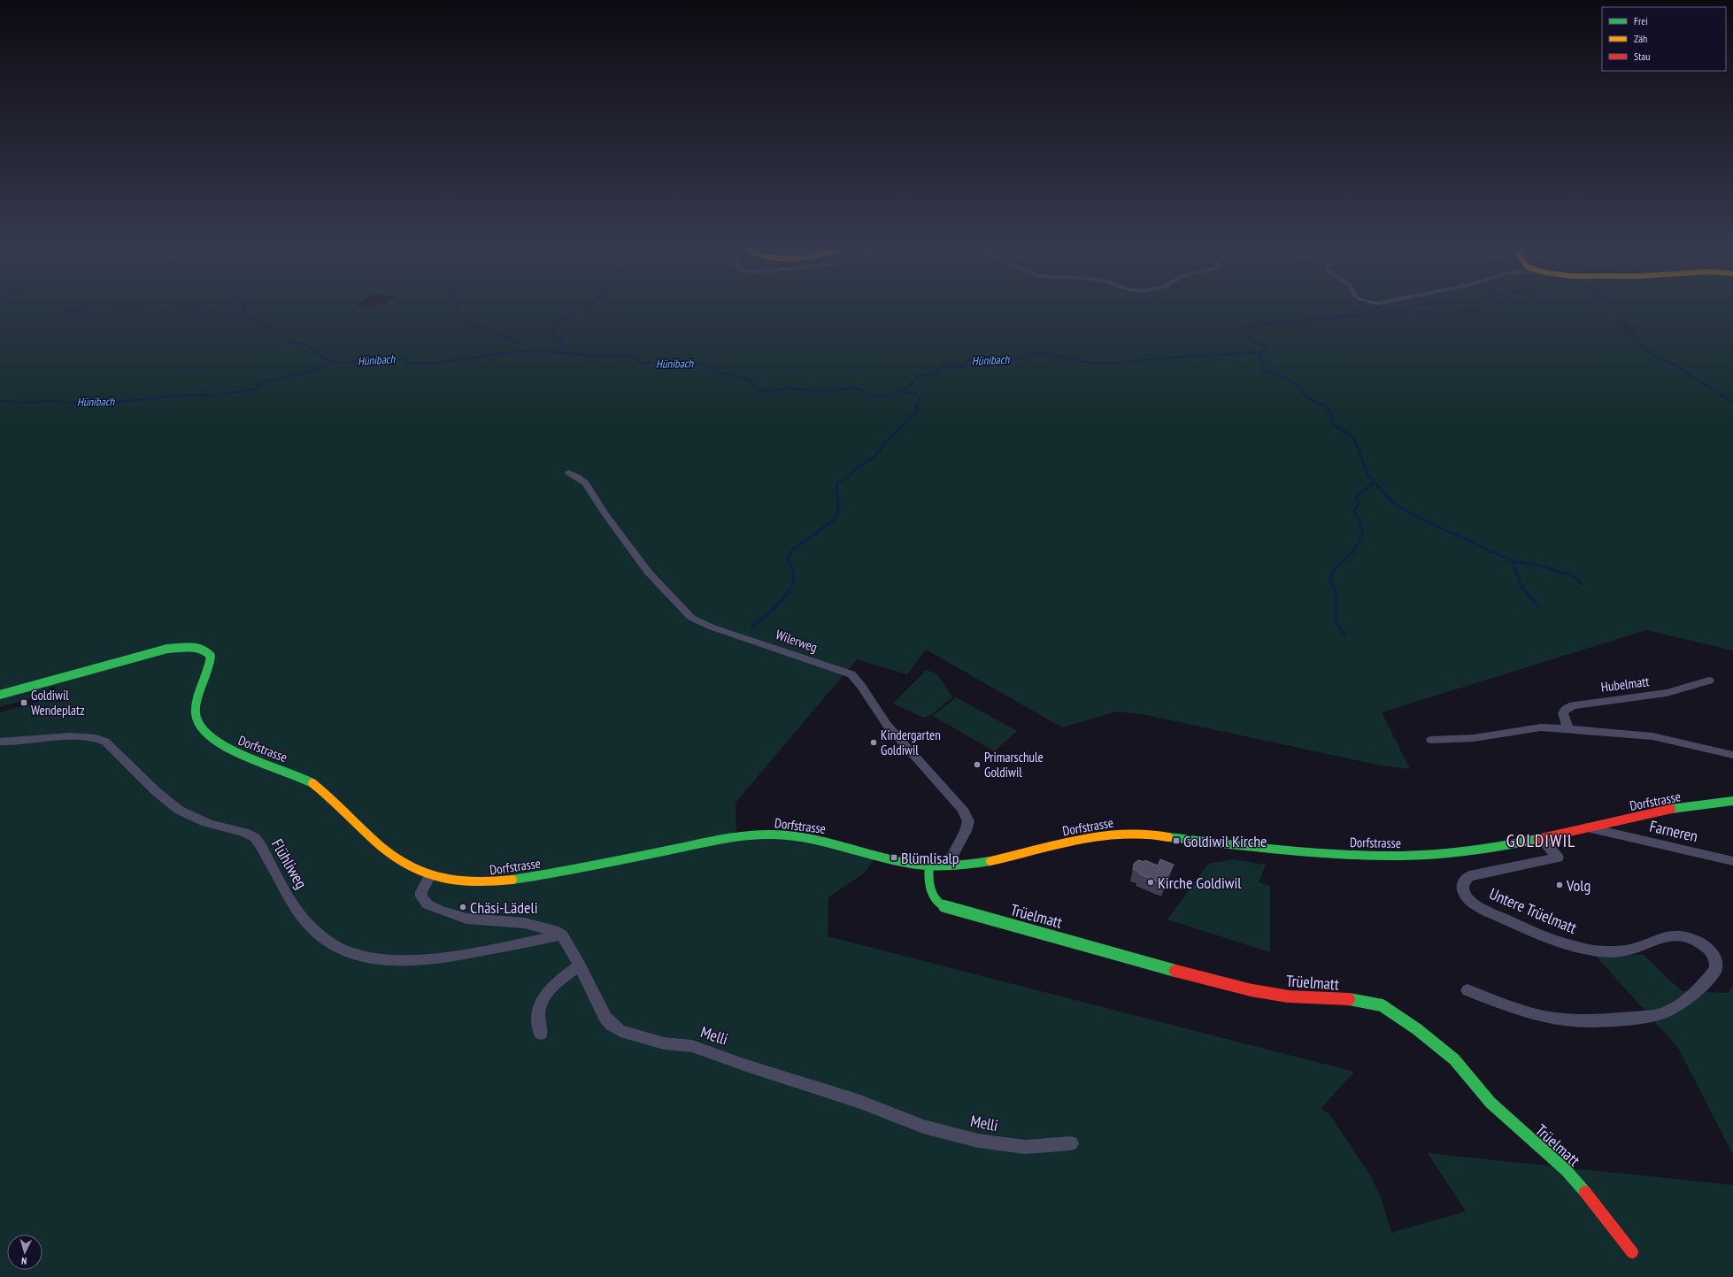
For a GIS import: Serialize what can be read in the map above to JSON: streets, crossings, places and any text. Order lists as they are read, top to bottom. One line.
{"streets":{"street":["Wilerweg","Hubelmatt","Dorfstrasse","Farneren","Flühliweg","Untere Trüelmatt","Trüelmatt","Melli"]},"crossings":[["Wilerweg","Dorfstrasse"],["Dorfstrasse","Farneren"],["Dorfstrasse","Untere Trüelmatt"],["Dorfstrasse","Trüelmatt"],["Flühliweg","Melli"]],"districts":["GOLDIWIL"],"water":["Hünibach"],"places":{"transit":["Goldiwil Wendeplatz","Goldiwil Kirche","Blümlisalp"],"other":["Kindergarten Goldiwil","Primarschule Goldiwil","Kirche Goldiwil","Volg","Chäsi-Lädeli"]},"legend":["Frei","Zäh","Stau"],"north":"bottom"}
